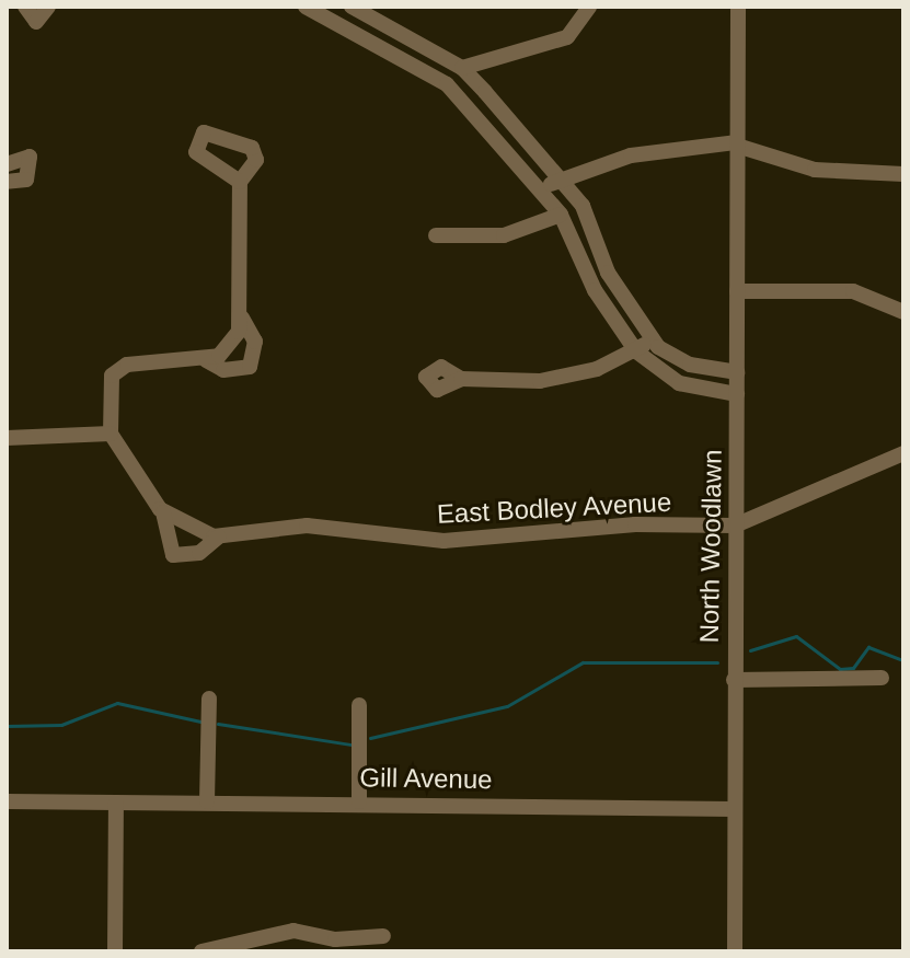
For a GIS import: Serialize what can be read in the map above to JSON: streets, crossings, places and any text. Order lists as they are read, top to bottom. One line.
{"streets":{"street":["East Bodley Avenue","North Woodlawn","Gill Avenue"]},"crossings":[["East Bodley Avenue","North Woodlawn"],["North Woodlawn","Gill Avenue"]]}
